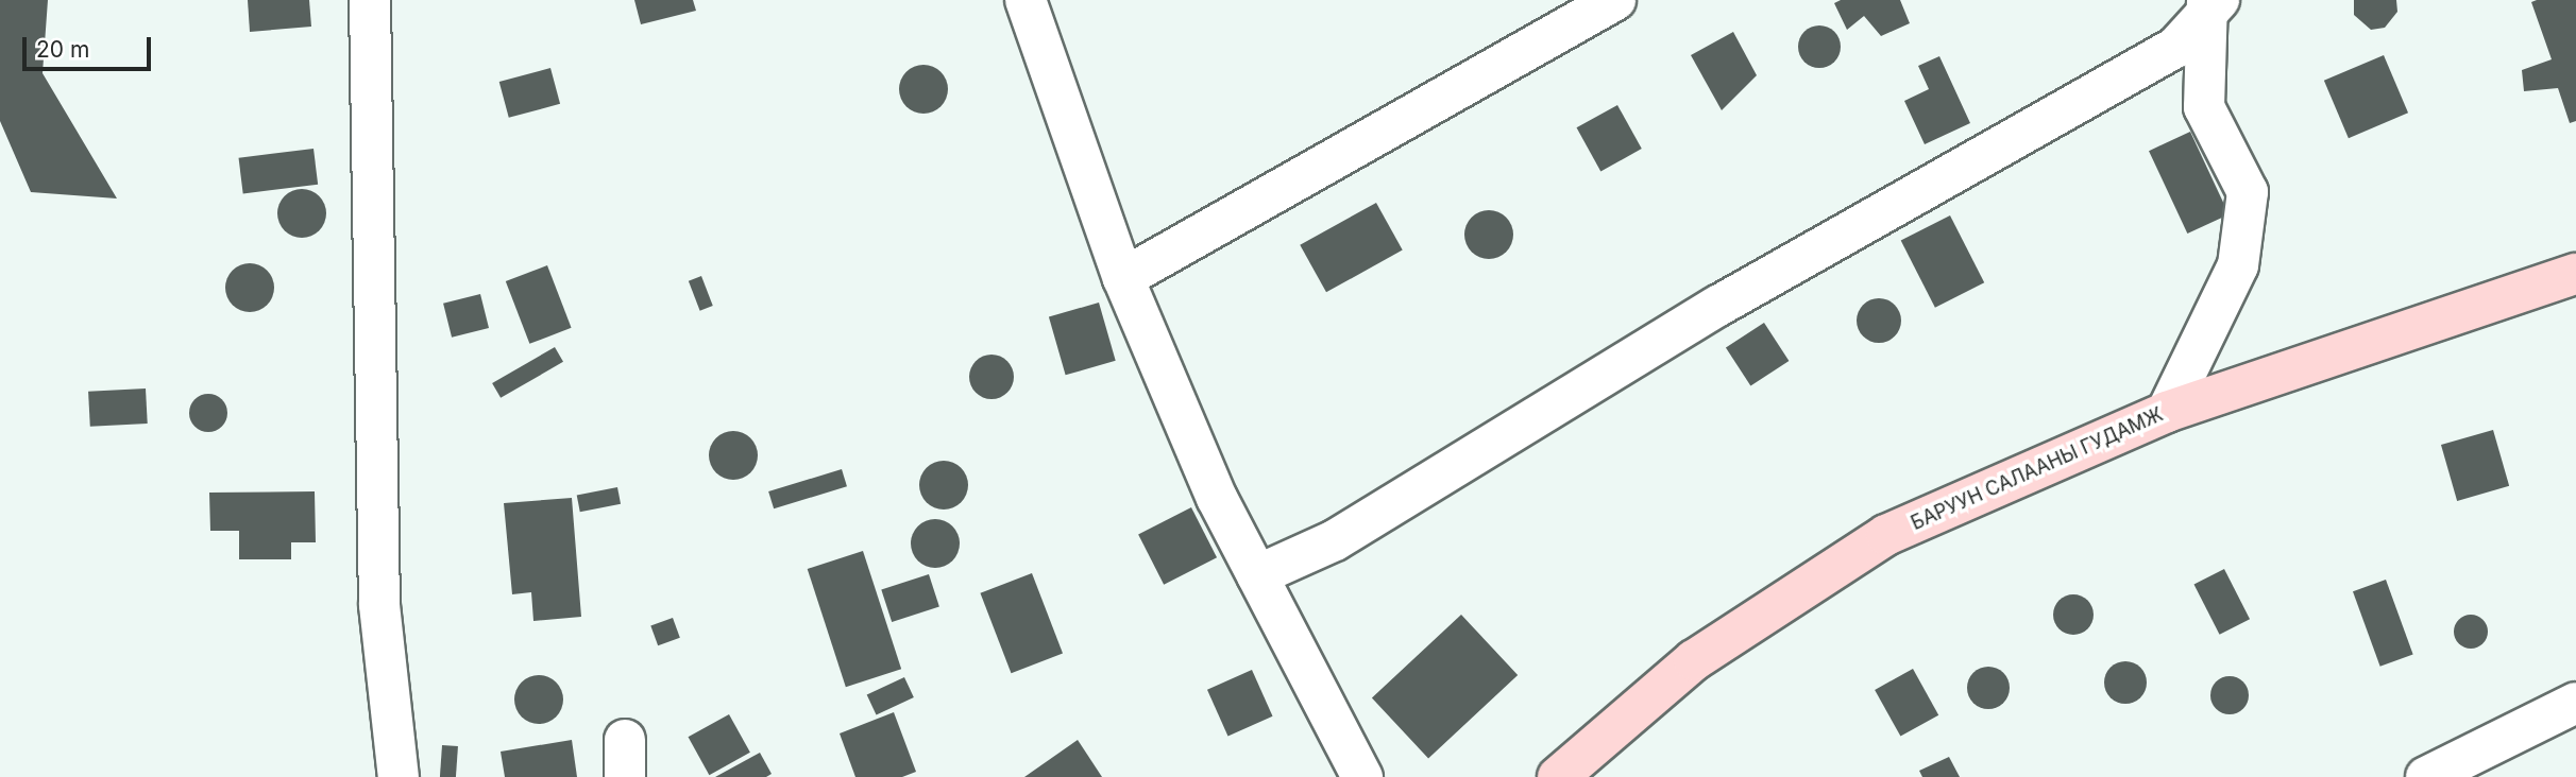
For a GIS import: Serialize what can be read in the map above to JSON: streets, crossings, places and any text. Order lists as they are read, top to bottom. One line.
{"streets":{"main road":["БАРУУН САЛААНЫ ГУДАМЖ"]},"scale_bar":"20 m"}
